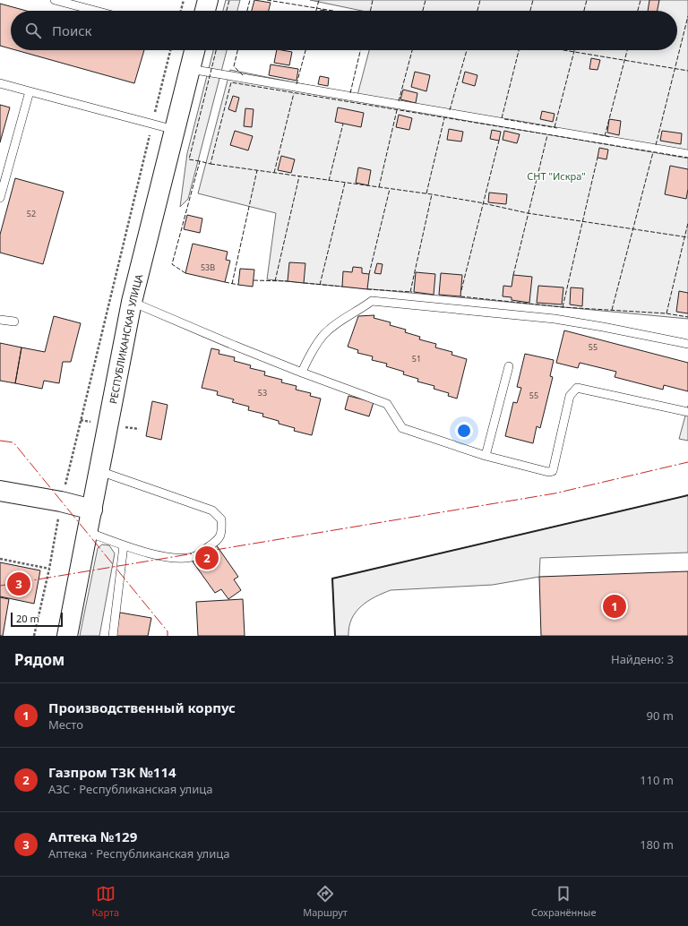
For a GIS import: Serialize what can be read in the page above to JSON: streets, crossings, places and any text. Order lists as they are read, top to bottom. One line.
{"streets":{"main road":["РЕСПУБЛИКАНСКАЯ УЛИЦА"]},"parks":["СНТ \"Искра\""],"house_numbers":["52","53B","55","51","53","55"],"scale_bar":"20 m","page":{"search":"Поиск","pins":["2","3","1"],"scale":"20 m","heading":["Рядом","Найдено: 3"],"list":[{"mark":"1","name":"Производственный корпус","note":"Место","value":"90 m"},{"mark":"2","name":"Газпром ТЗК №114","note":"АЗС · Республиканская улица","value":"110 m"},{"mark":"3","name":"Аптека №129","note":"Аптека · Республиканская улица","value":"180 m"}],"nav":["Карта","Маршрут","Сохранённые"]}}
